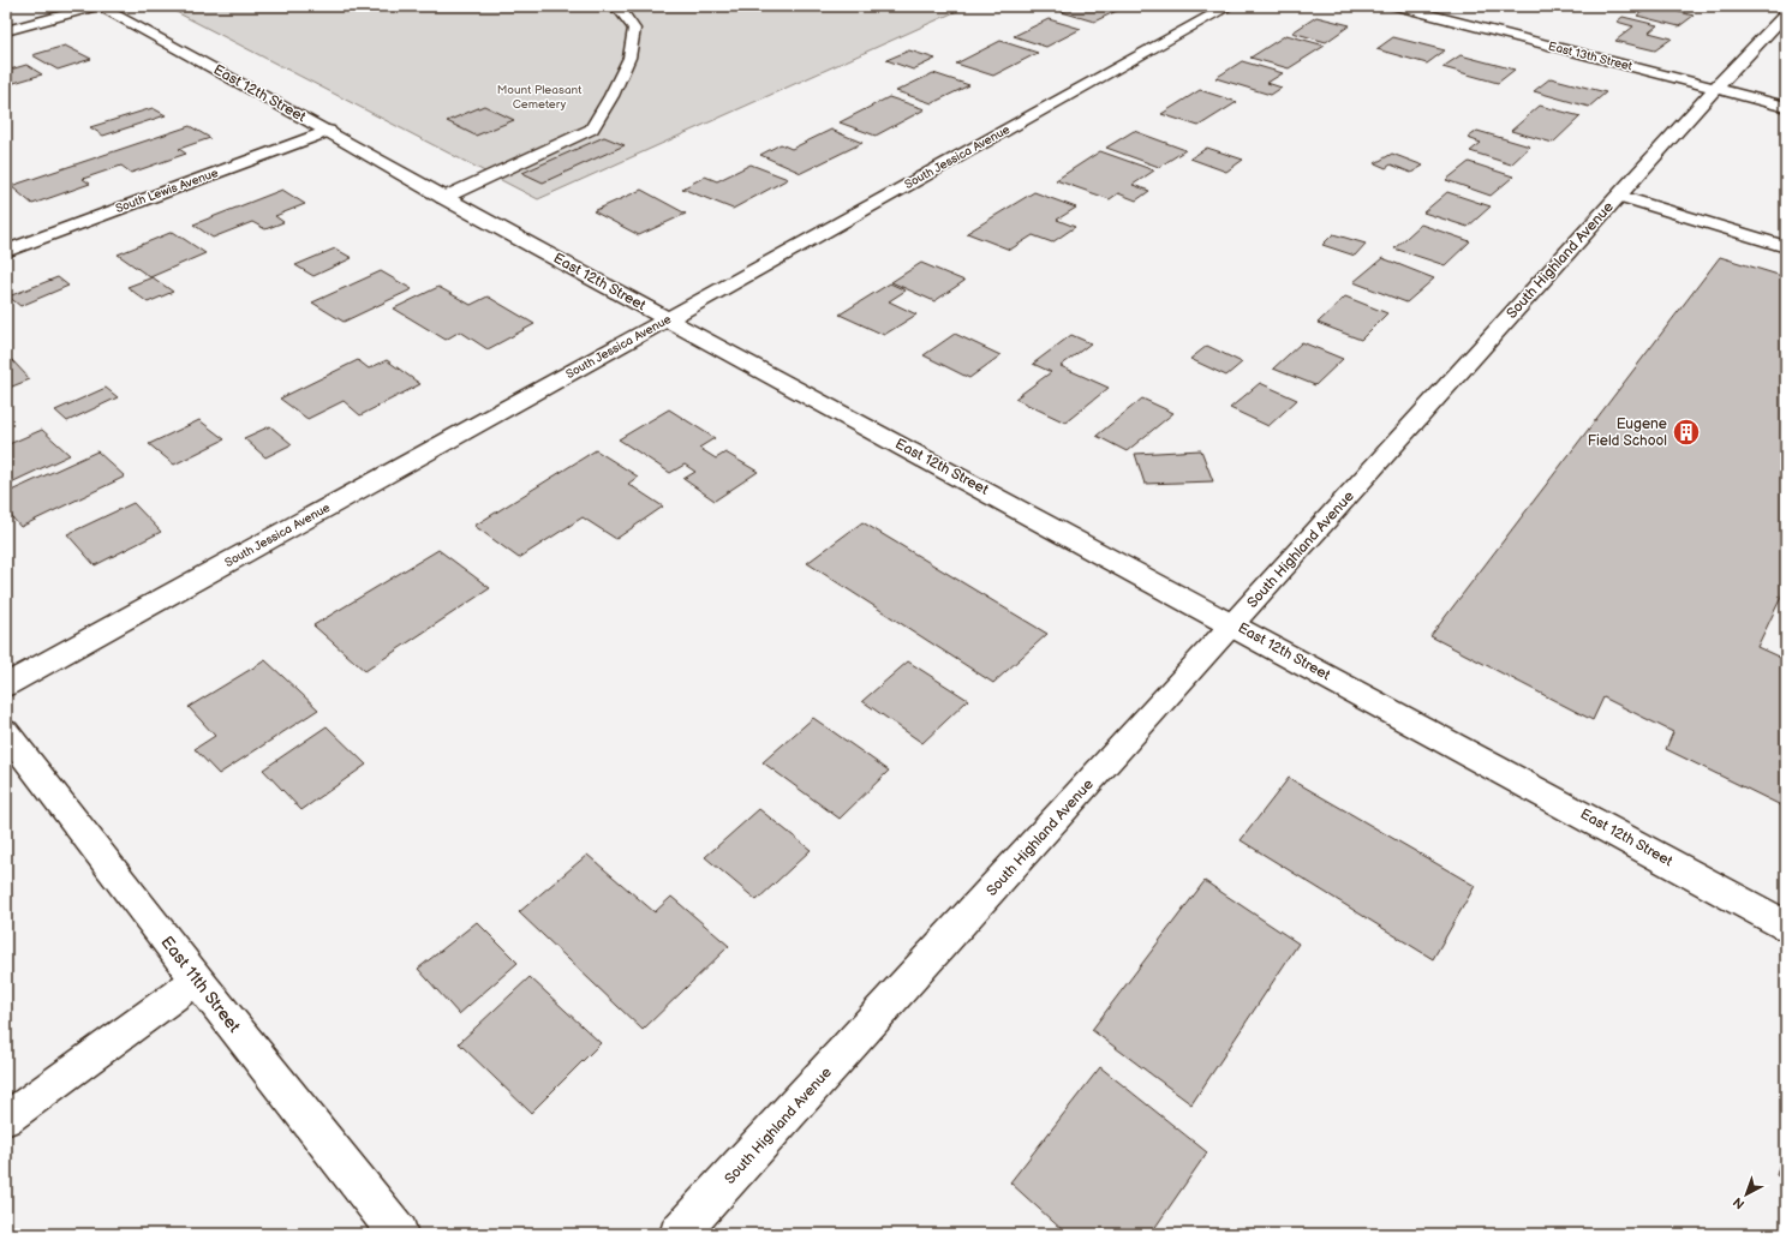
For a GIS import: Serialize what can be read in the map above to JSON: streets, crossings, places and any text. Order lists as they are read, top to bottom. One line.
{"streets":{"street":["East 13th Street","East 12th Street","South Jessica Avenue","South Lewis Avenue","South Highland Avenue","East 11th Street"]},"crossings":[["East 13th Street","South Highland Avenue"],["East 12th Street","South Jessica Avenue"],["East 12th Street","South Lewis Avenue"],["East 12th Street","South Highland Avenue"]],"parks":["Mount Pleasant Cemetery"],"places":{"building":["Eugene Field School"]},"north":"bottom left"}
